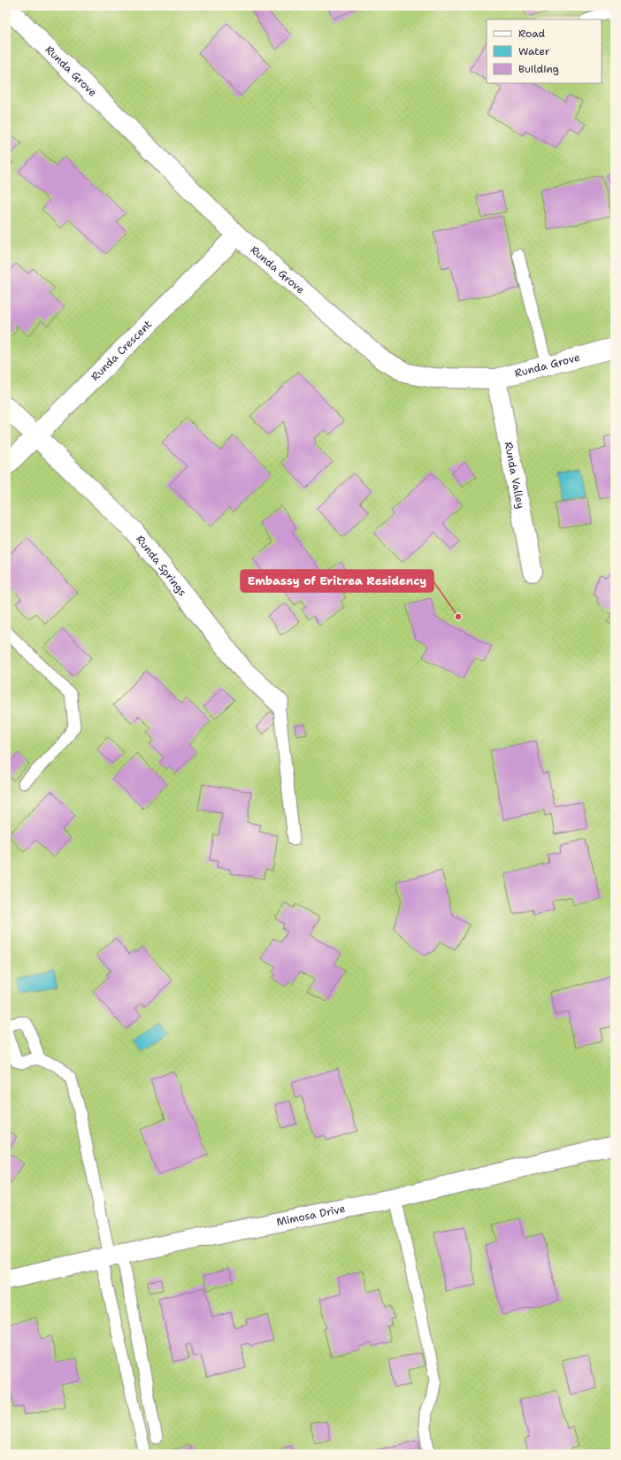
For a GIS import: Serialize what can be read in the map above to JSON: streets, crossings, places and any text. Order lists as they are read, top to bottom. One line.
{"streets":{"street":["Runda Grove","Runda Crescent","Runda Valley","Runda Springs","Mimosa Drive"]},"crossings":[["Runda Grove","Runda Crescent"],["Runda Grove","Runda Valley"],["Runda Crescent","Runda Springs"]],"places":["Embassy of Eritrea Residency"],"legend":["Road","Water","Building"]}
